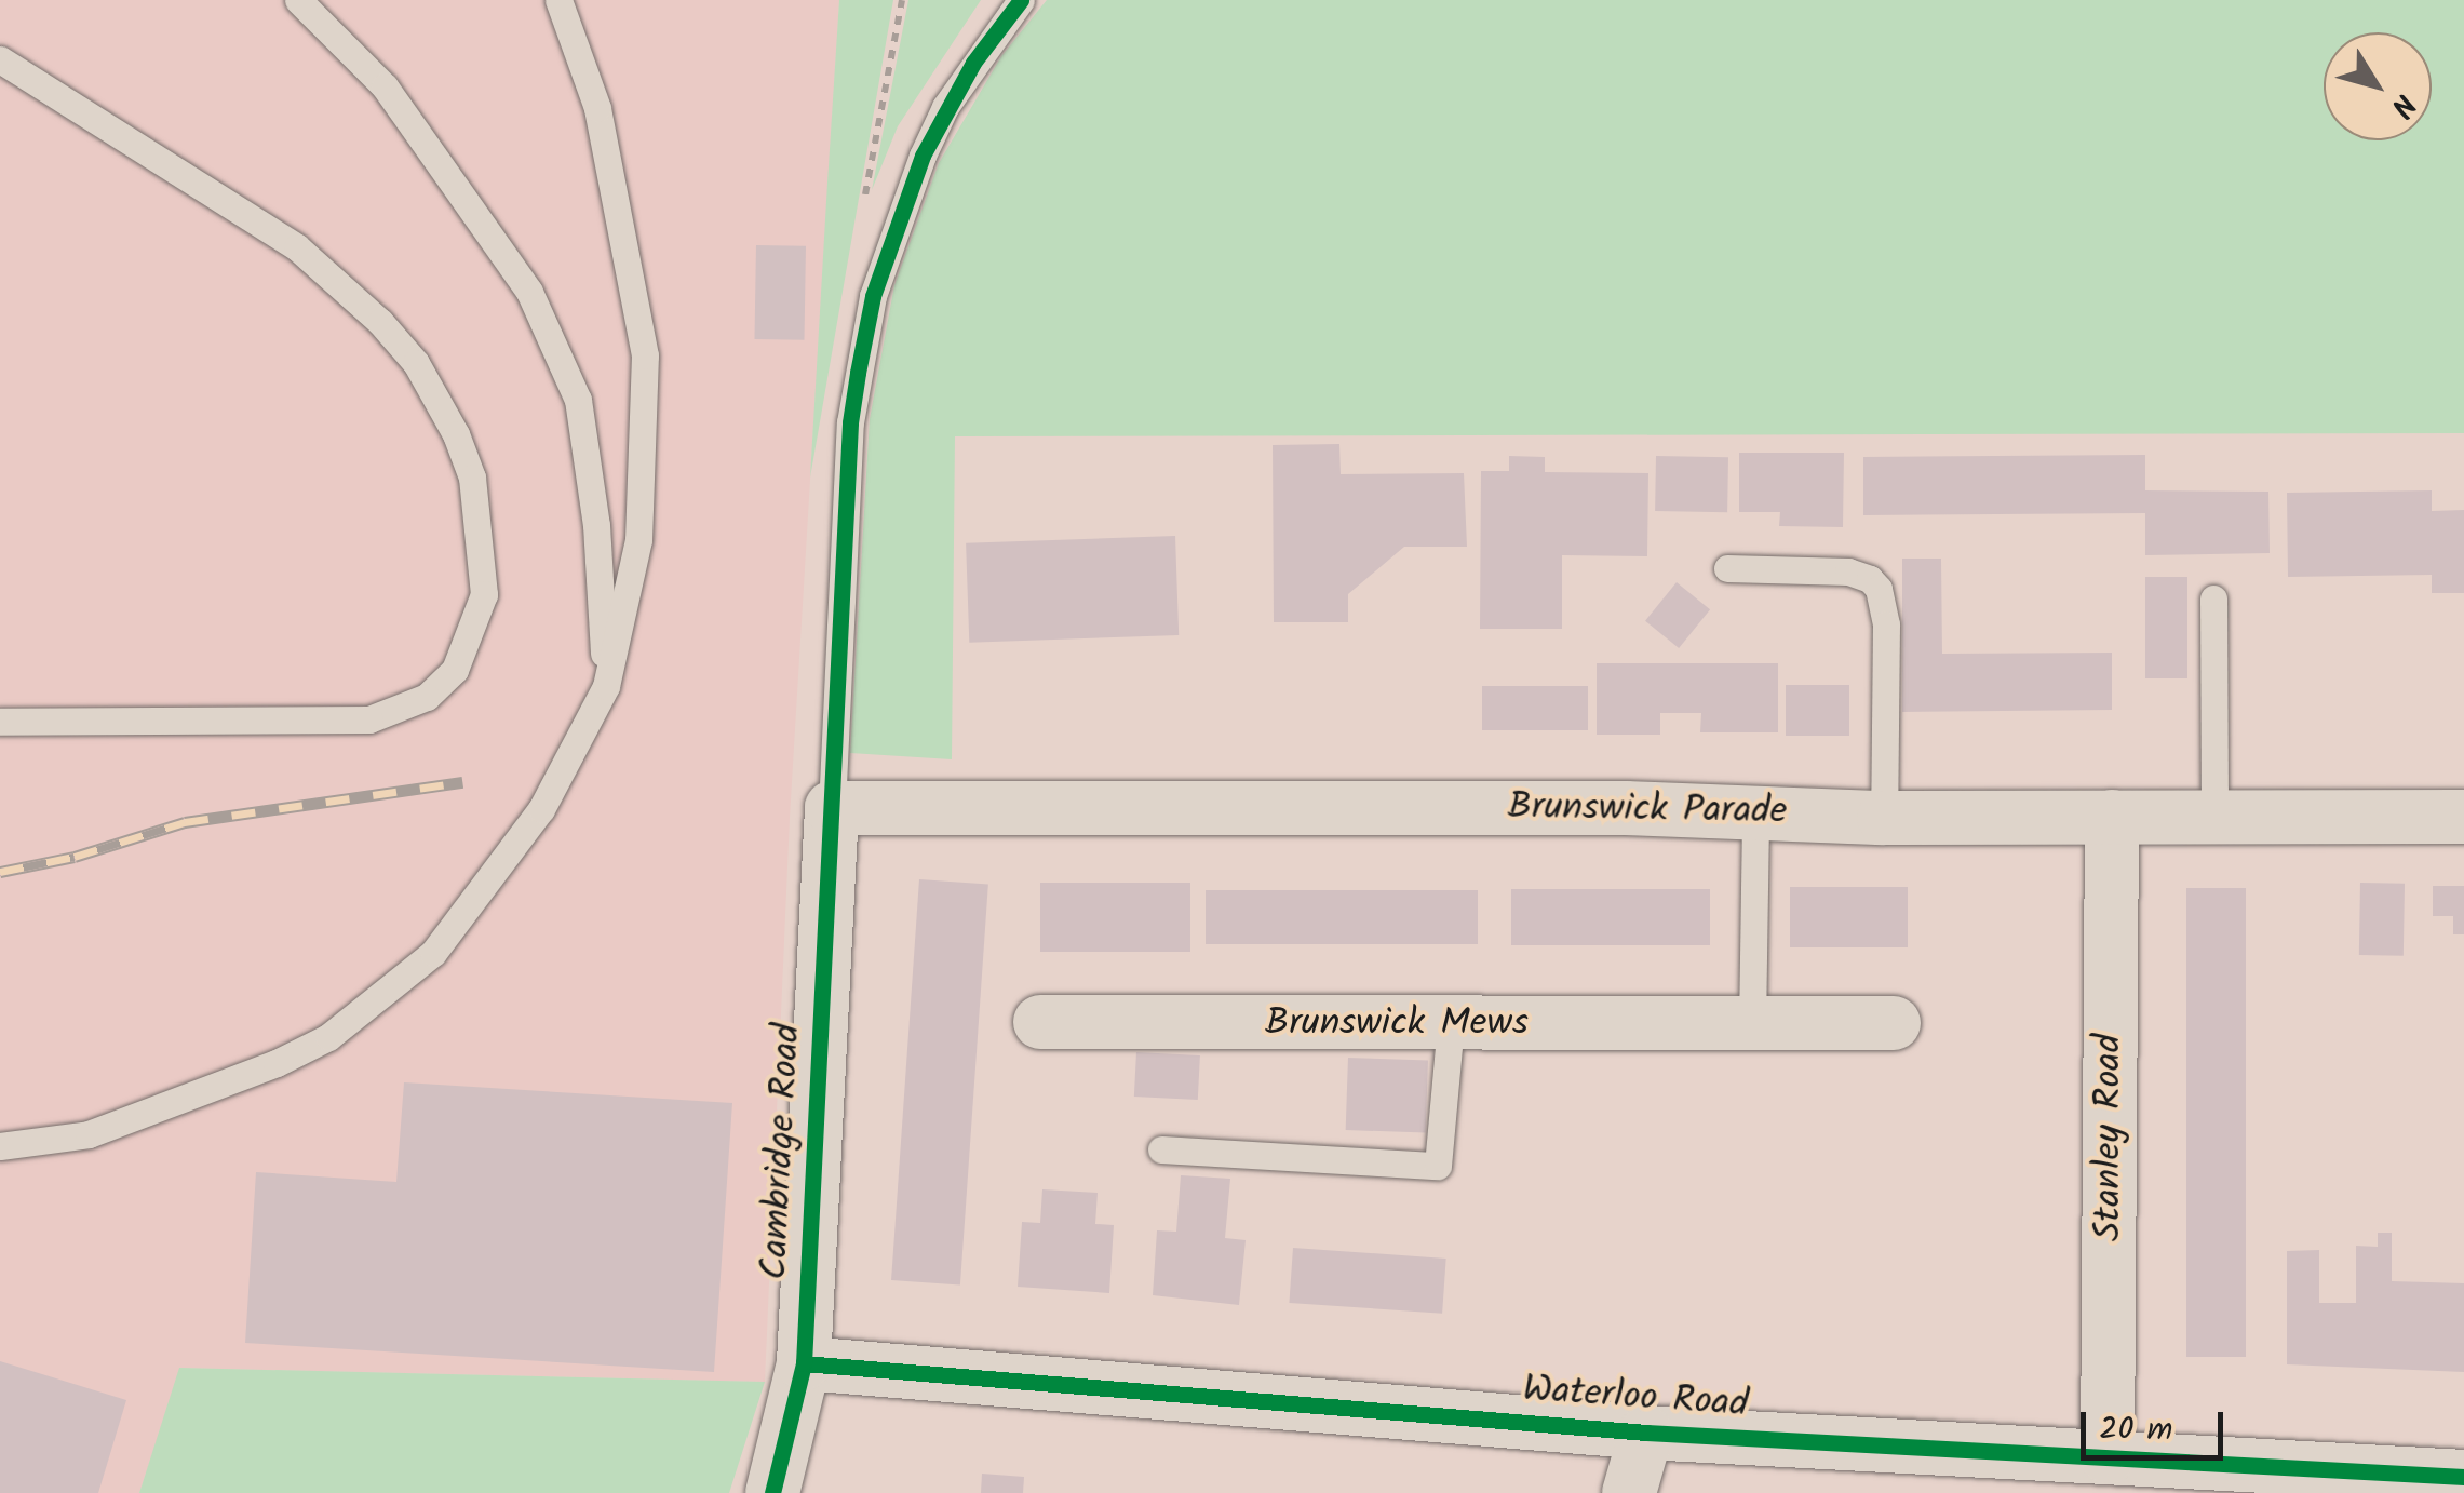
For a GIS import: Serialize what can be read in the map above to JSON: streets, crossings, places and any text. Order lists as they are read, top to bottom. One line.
{"streets":{"street":["Brunswick Parade","Brunswick Mews","Stanley Road","Cambridge Road","Waterloo Road"]},"crossings":[["Brunswick Parade","Stanley Road"],["Brunswick Parade","Cambridge Road"],["Stanley Road","Waterloo Road"],["Cambridge Road","Waterloo Road"]],"scale_bar":"20 m","north":"bottom right"}
